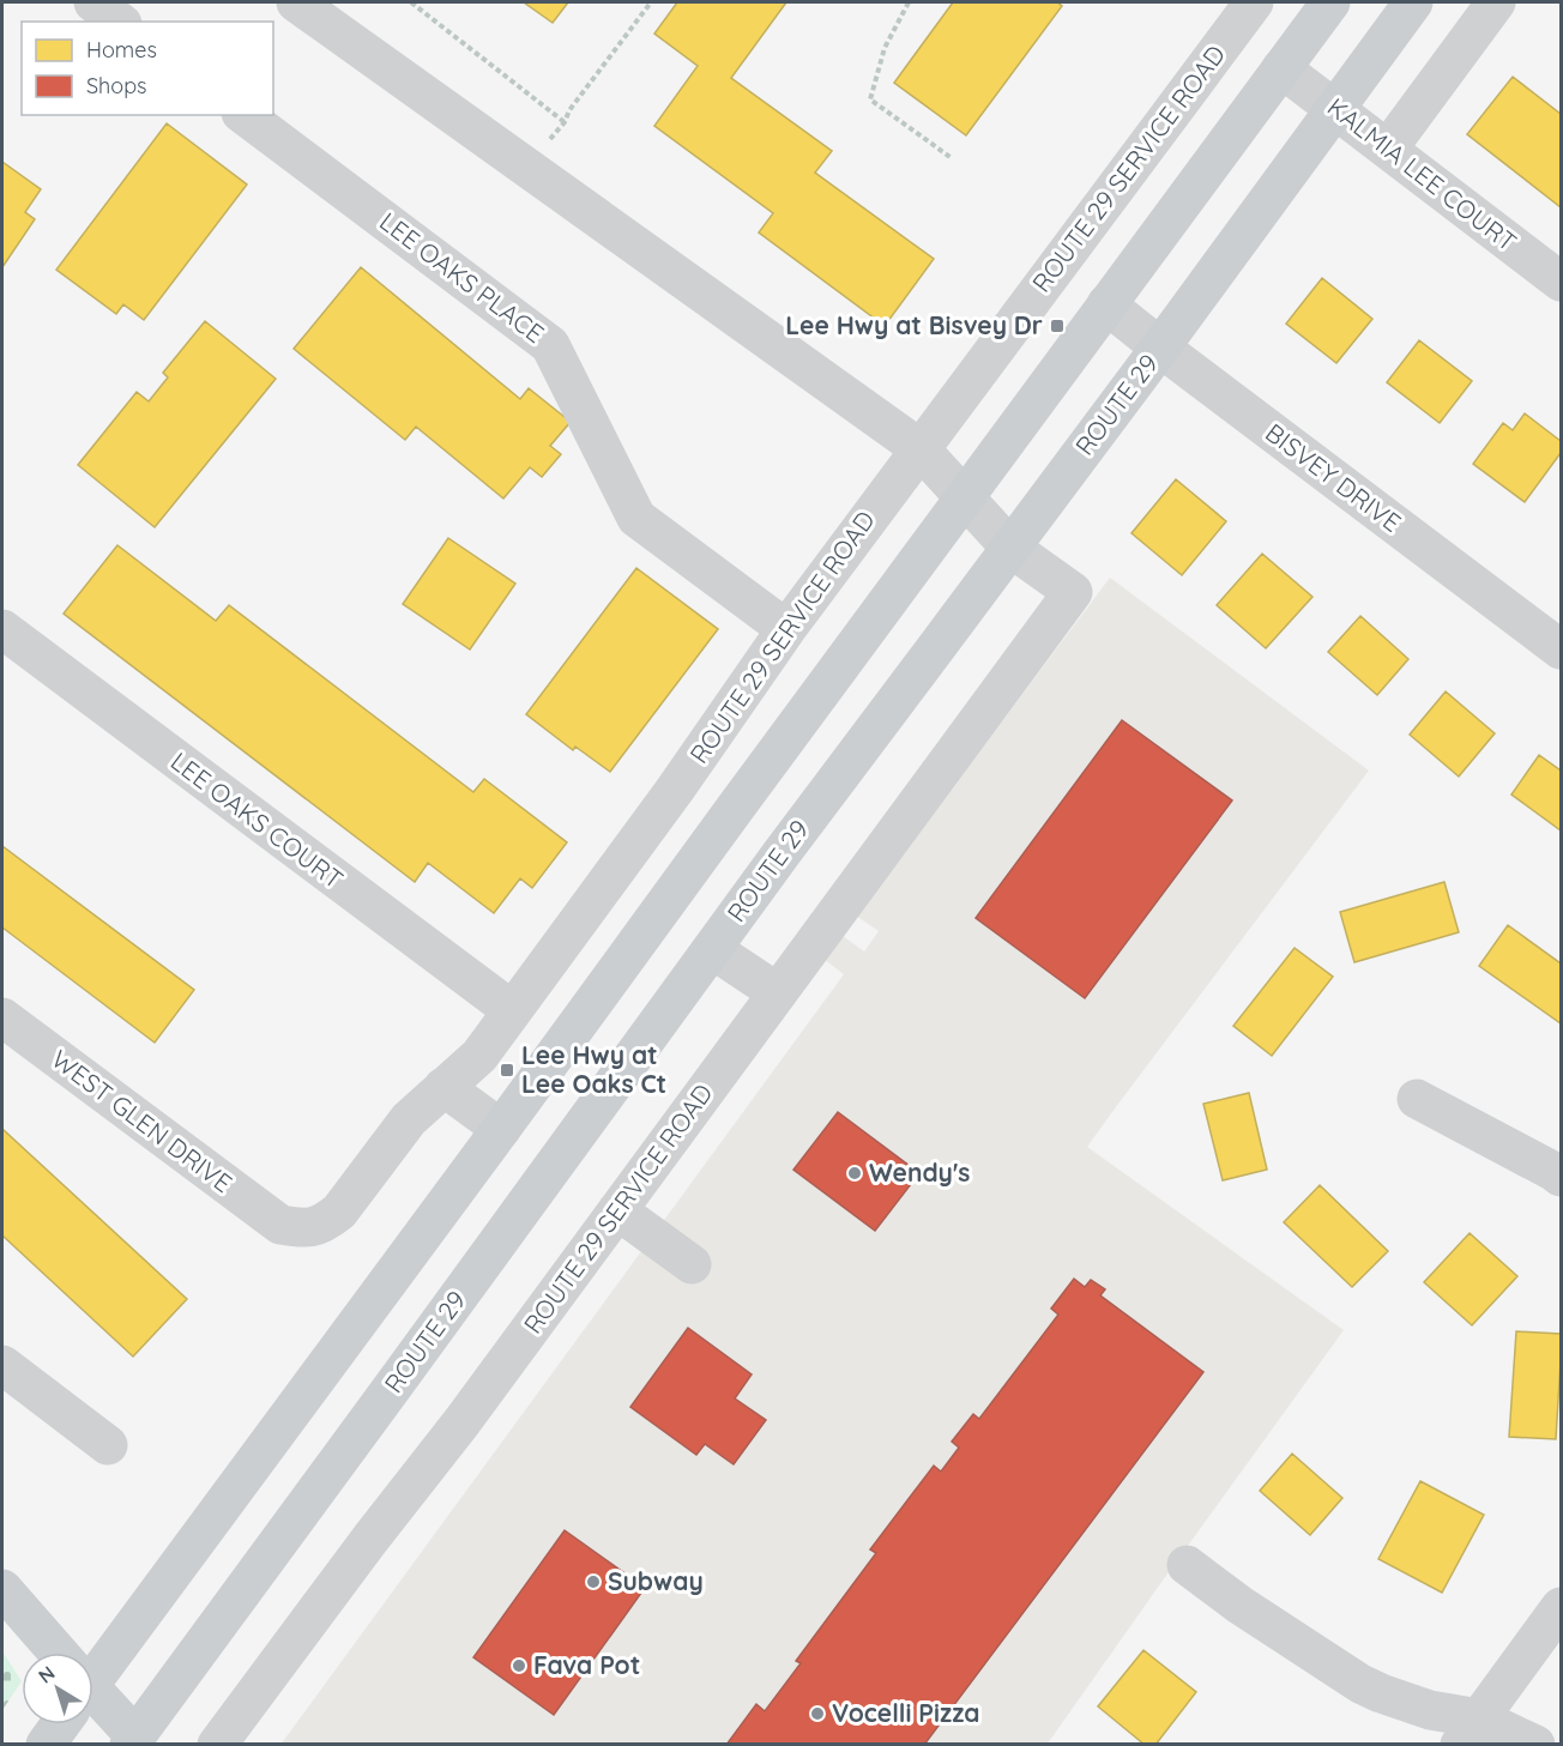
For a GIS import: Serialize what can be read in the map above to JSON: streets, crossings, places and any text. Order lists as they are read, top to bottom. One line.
{"streets":{"main road":["ROUTE 29"],"street":["ROUTE 29 SERVICE ROAD","KALMIA LEE COURT","LEE OAKS PLACE","BISVEY DRIVE","LEE OAKS COURT","WEST GLEN DRIVE"]},"crossings":[["ROUTE 29 SERVICE ROAD","LEE OAKS PLACE"],["ROUTE 29 SERVICE ROAD","ROUTE 29"],["ROUTE 29 SERVICE ROAD","LEE OAKS COURT"],["ROUTE 29 SERVICE ROAD","WEST GLEN DRIVE"],["KALMIA LEE COURT","ROUTE 29"],["ROUTE 29","BISVEY DRIVE"]],"places":{"transit":["Lee Hwy at Bisvey Dr","Lee Hwy at Lee Oaks Ct"],"other":["Wendy's","Subway","Fava Pot","Vocelli Pizza"]},"legend":["Homes","Shops"],"north":"top left"}
